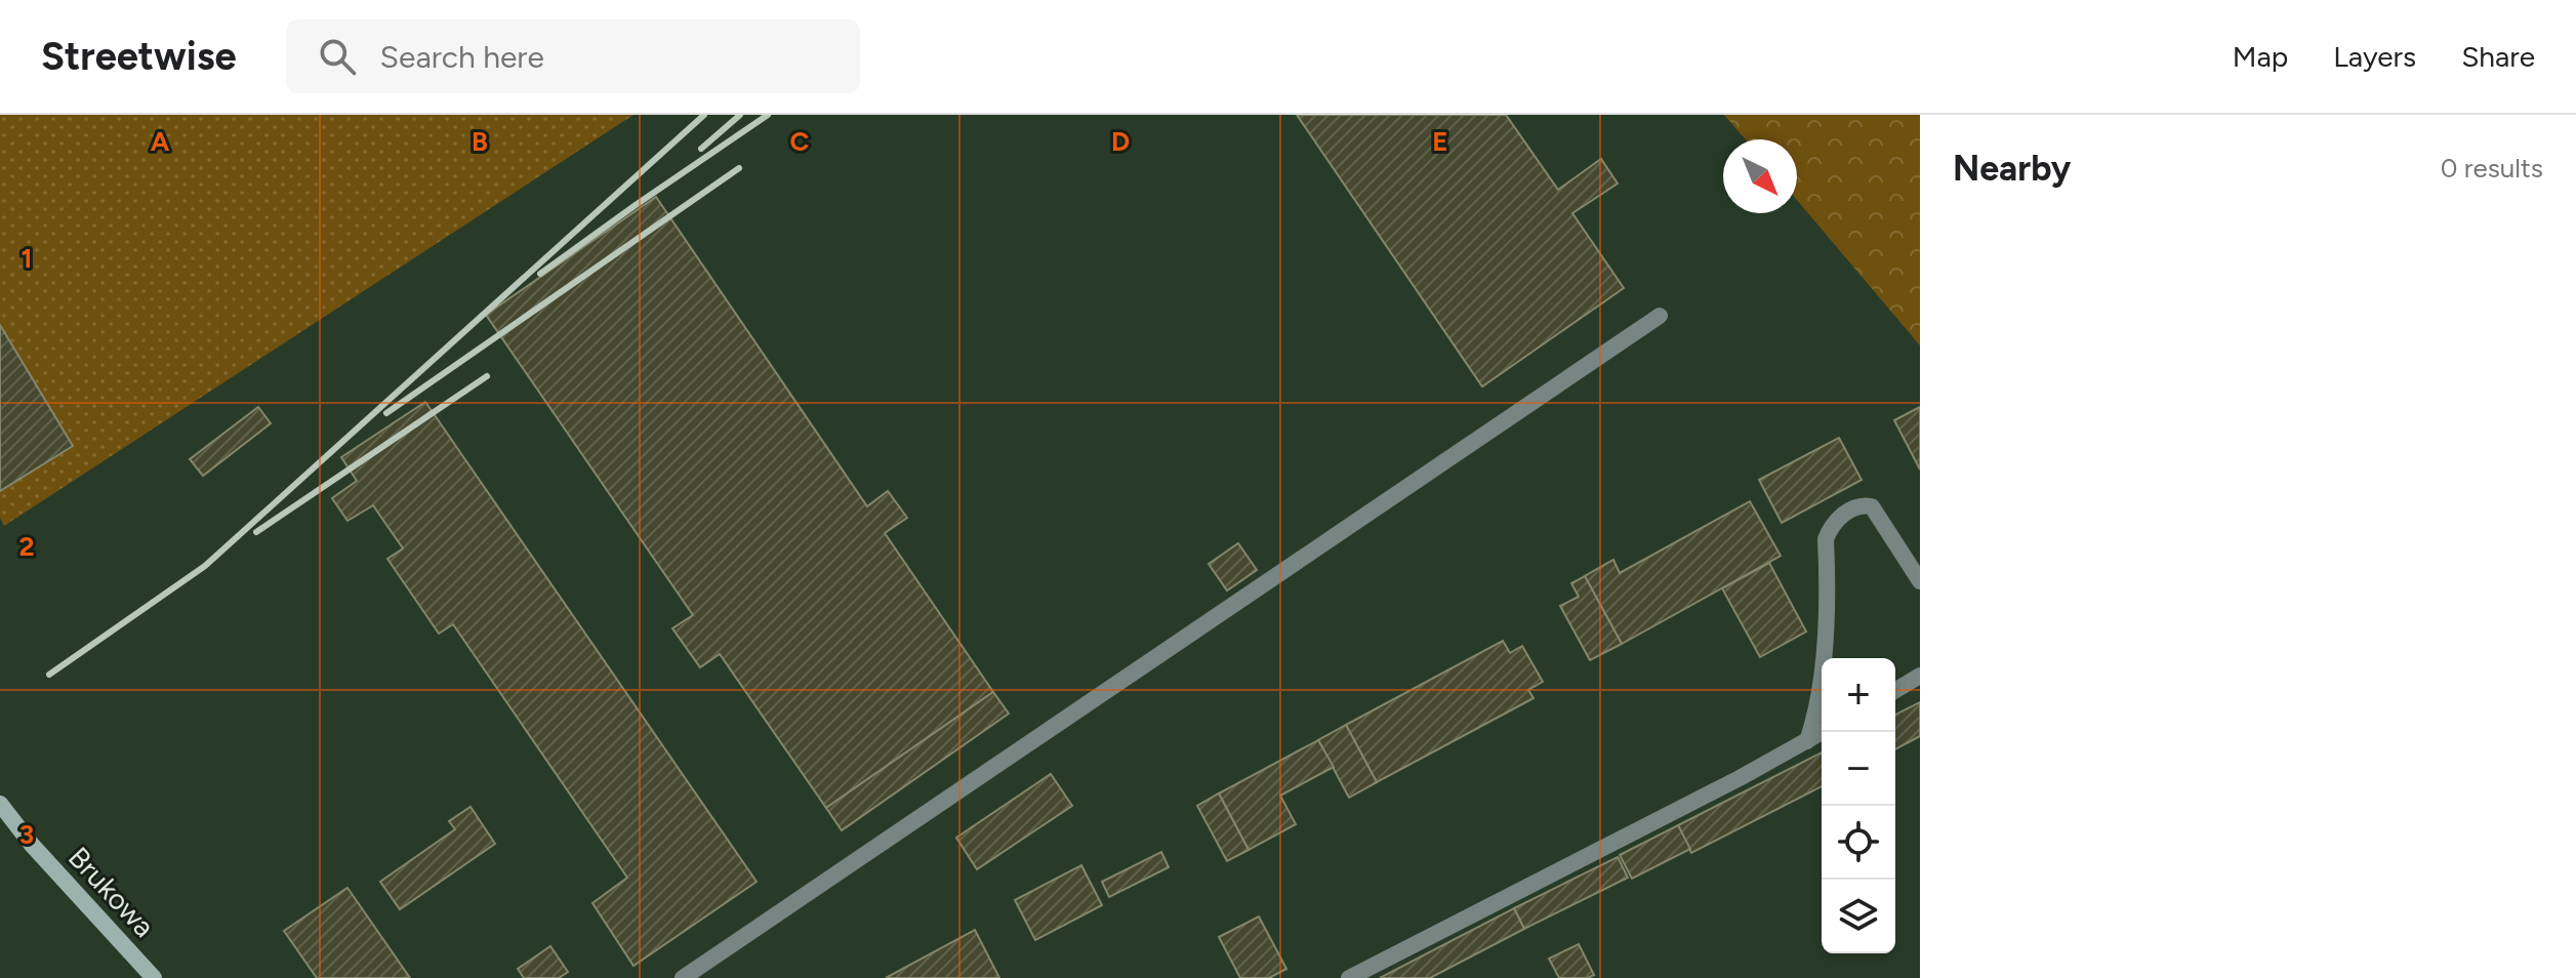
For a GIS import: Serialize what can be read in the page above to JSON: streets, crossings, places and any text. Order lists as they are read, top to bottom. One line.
{"streets":{"street":["Brukowa"]},"north":"bottom right","page":{"header":"Streetwise","search":"Search here","nav":["Map","Layers","Share"],"heading":["Nearby","0 results"],"map_buttons":["+","−"]},"grid":{"columns":["A","B","C","D","E"],"rows":["1","2","3"]}}
